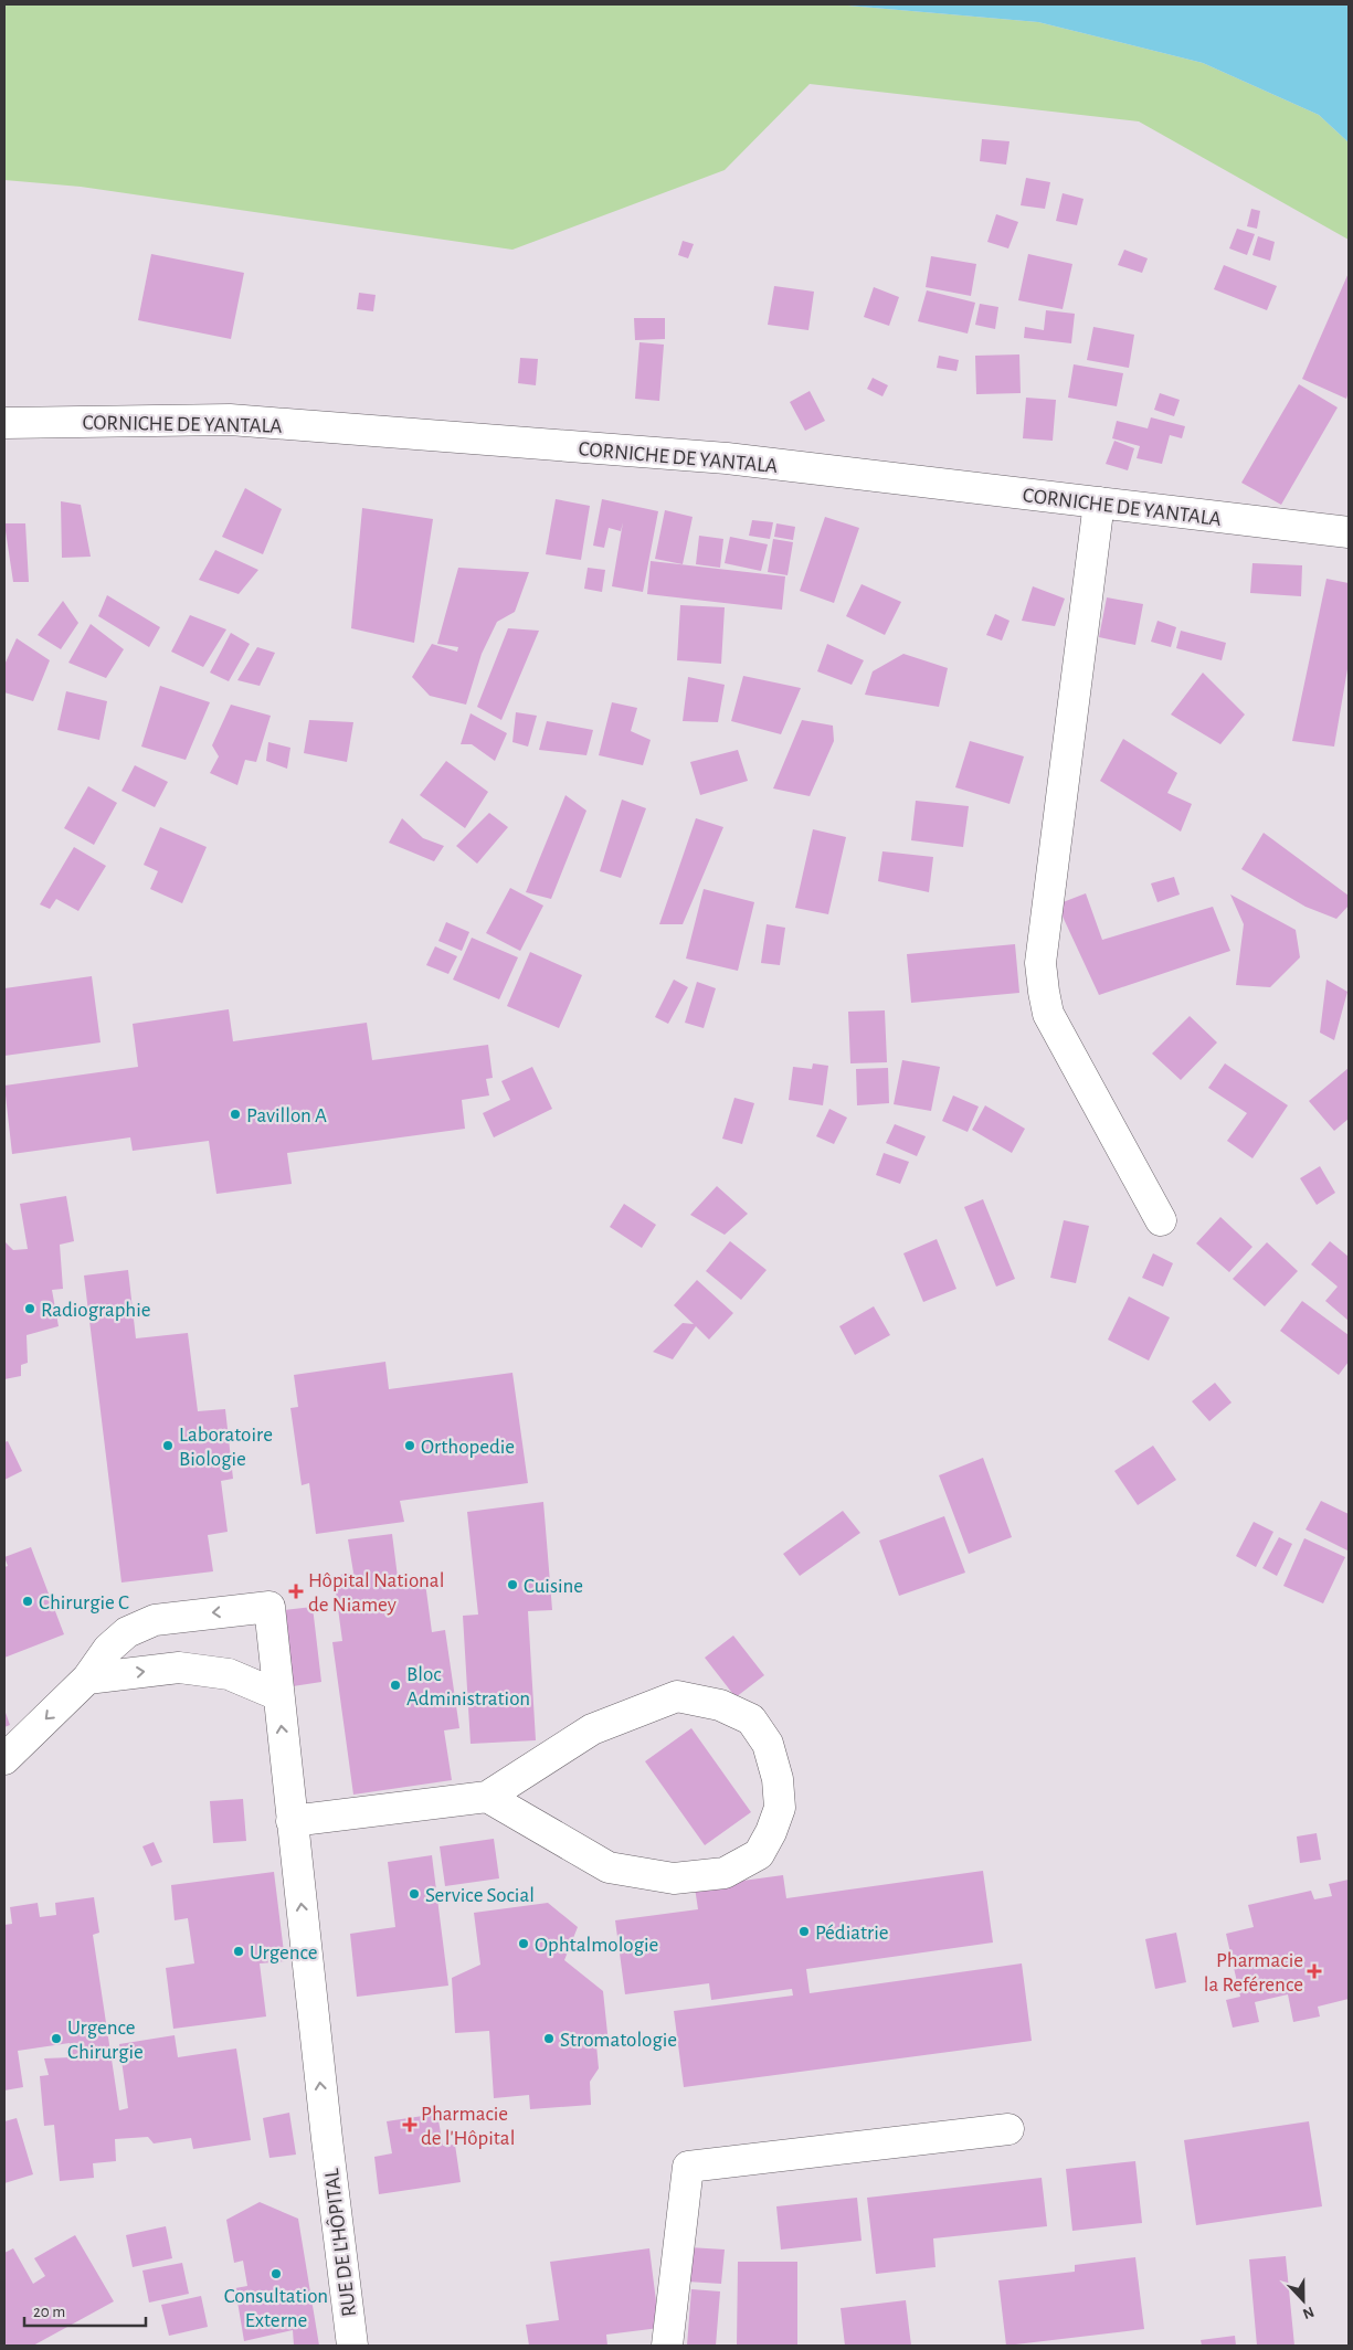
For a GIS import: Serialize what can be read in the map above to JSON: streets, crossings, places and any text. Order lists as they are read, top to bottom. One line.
{"streets":{"street":["CORNICHE DE YANTALA","RUE DE L'HÔPITAL"]},"places":{"other":["Pavillon A","Radiographie","Laboratoire Biologie","Orthopedie","Cuisine","Chirurgie C","Bloc Administration","Service Social","Pédiatrie","Ophtalmologie","Urgence","Urgence Chirurgie","Stromatologie","Consultation Externe"],"health":["Hôpital National de Niamey","Pharmacie la Reférence","Pharmacie de l'Hôpital"]},"scale_bar":"20 m","north":"bottom"}
